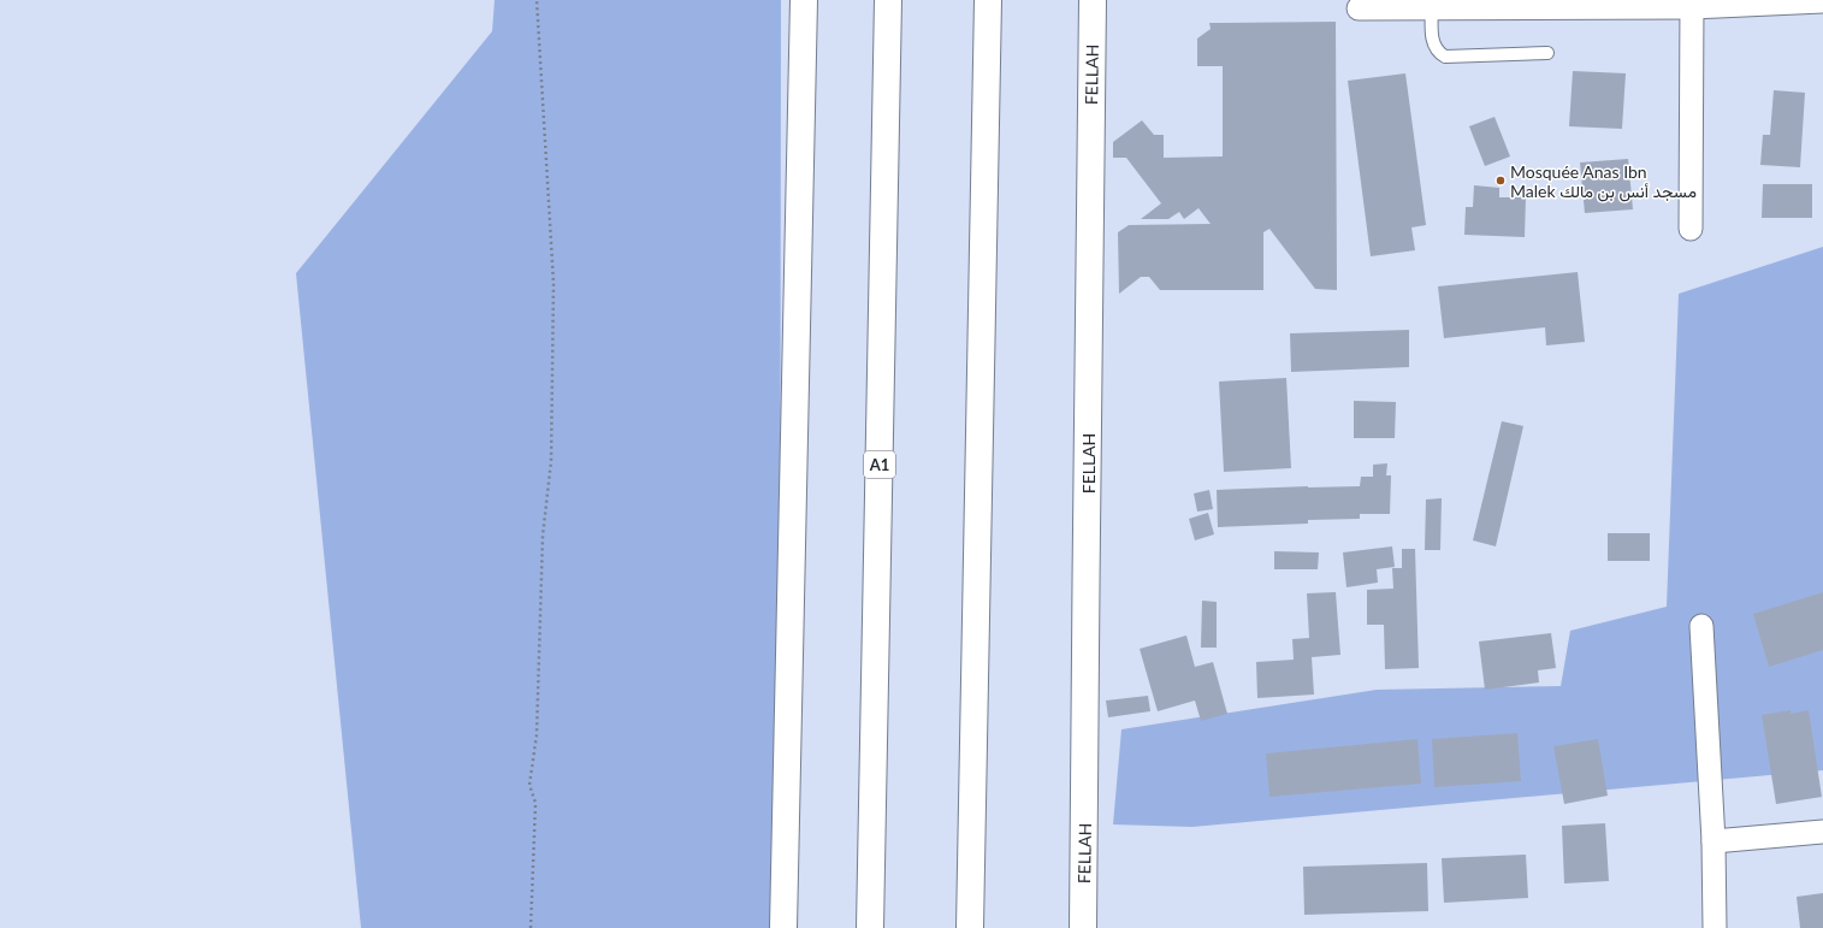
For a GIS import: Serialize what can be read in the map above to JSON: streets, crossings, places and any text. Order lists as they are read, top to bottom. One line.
{"streets":{"main road":["FELLAH","A1"]},"places":["Mosquée Anas Ibn Malek مسجد أنس بن مالك"]}
